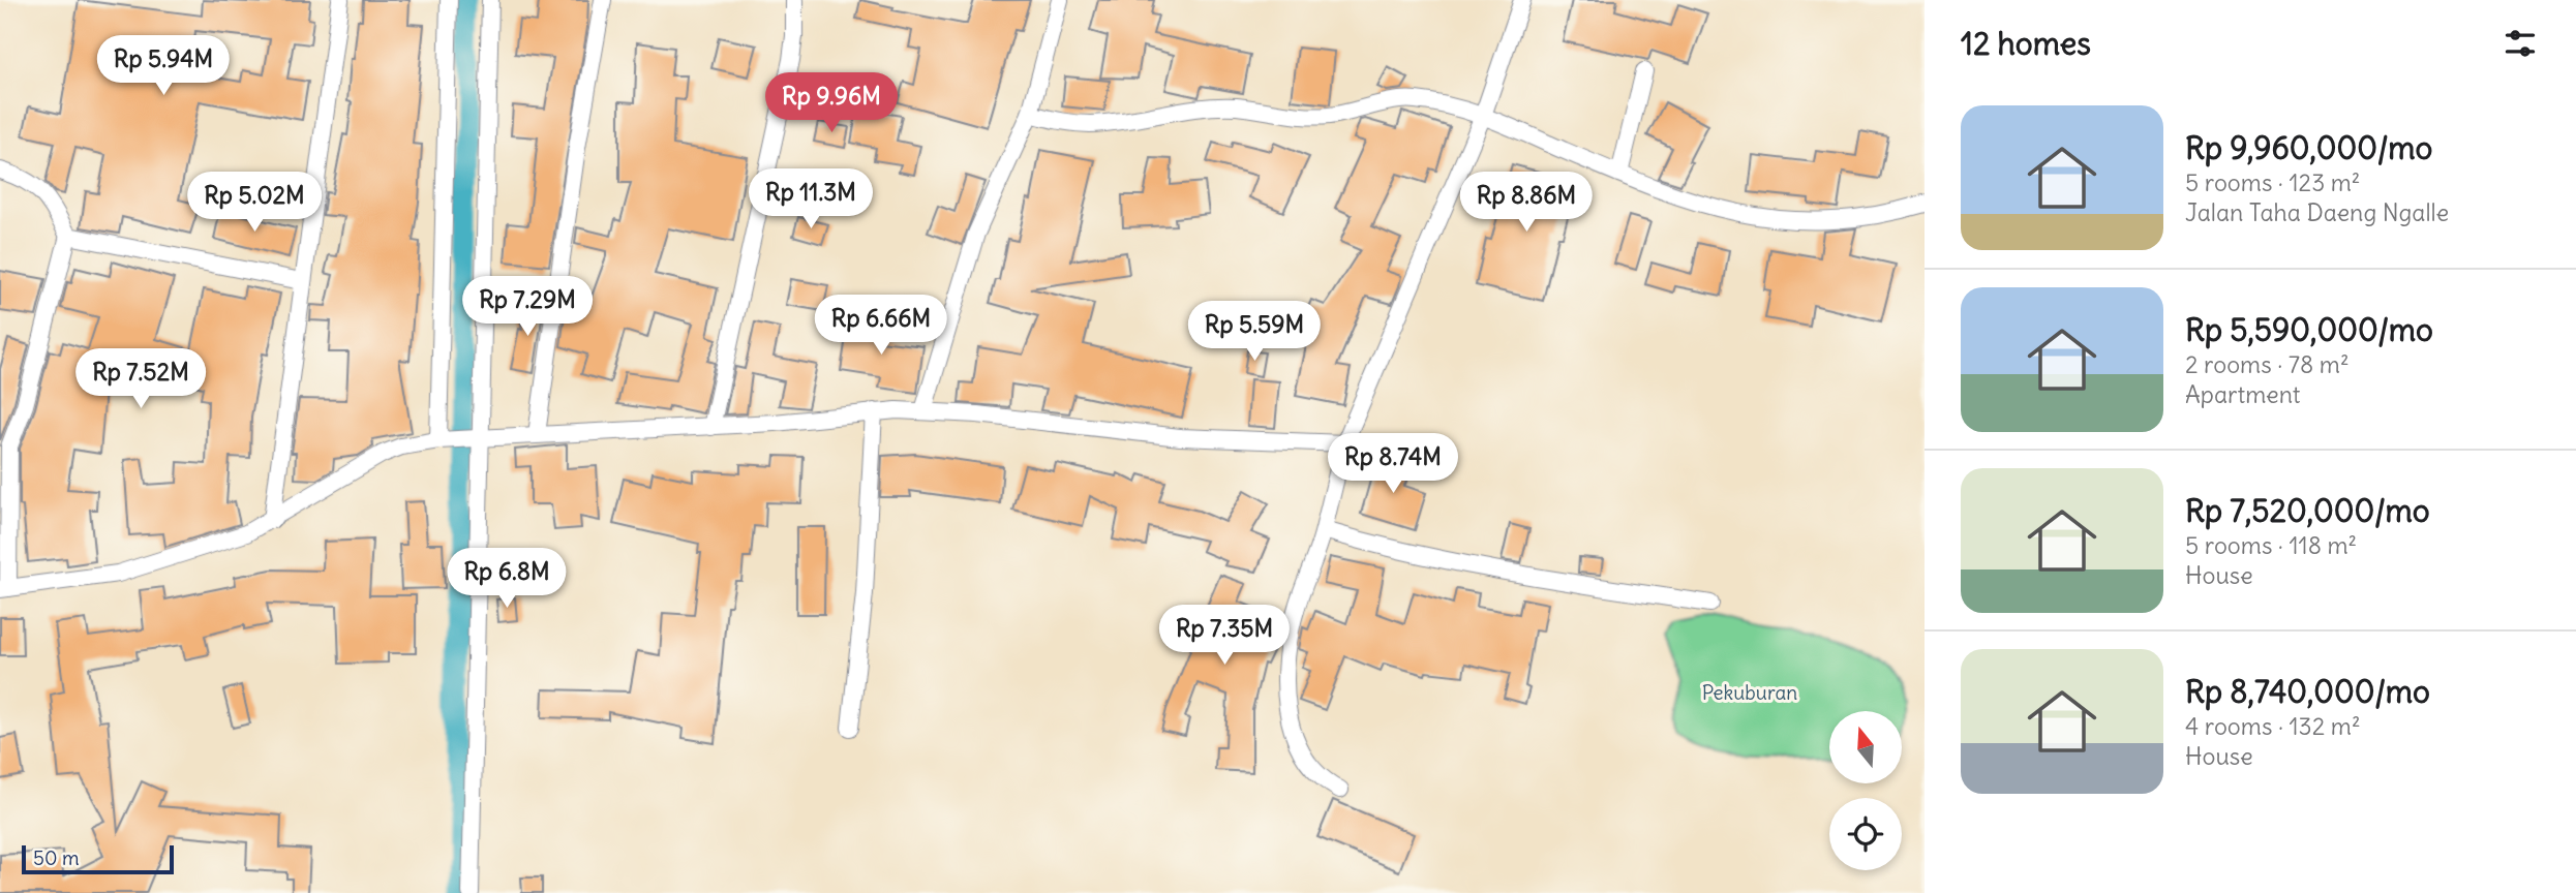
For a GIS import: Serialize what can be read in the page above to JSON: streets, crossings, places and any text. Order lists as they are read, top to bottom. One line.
{"parks":["Pekuburan"],"scale_bar":"50 m","north":"top","page":{"heading":"12 homes","price":["Rp 5.94M","Rp 9.96M","Rp 11.3M","Rp 5.02M","Rp 8.86M","Rp 7.29M","Rp 6.66M","Rp 5.59M","Rp 7.52M","Rp 8.74M","Rp 6.8M","Rp 7.35M"],"list":[{"name":"Rp 9,960,000/mo","note":"5 rooms · 123 m² · Jalan Taha Daeng Ngalle"},{"name":"Rp 5,590,000/mo","note":"2 rooms · 78 m² · Apartment"},{"name":"Rp 7,520,000/mo","note":"5 rooms · 118 m² · House"},{"name":"Rp 8,740,000/mo","note":"4 rooms · 132 m² · House"}],"scale":"50 m"}}
